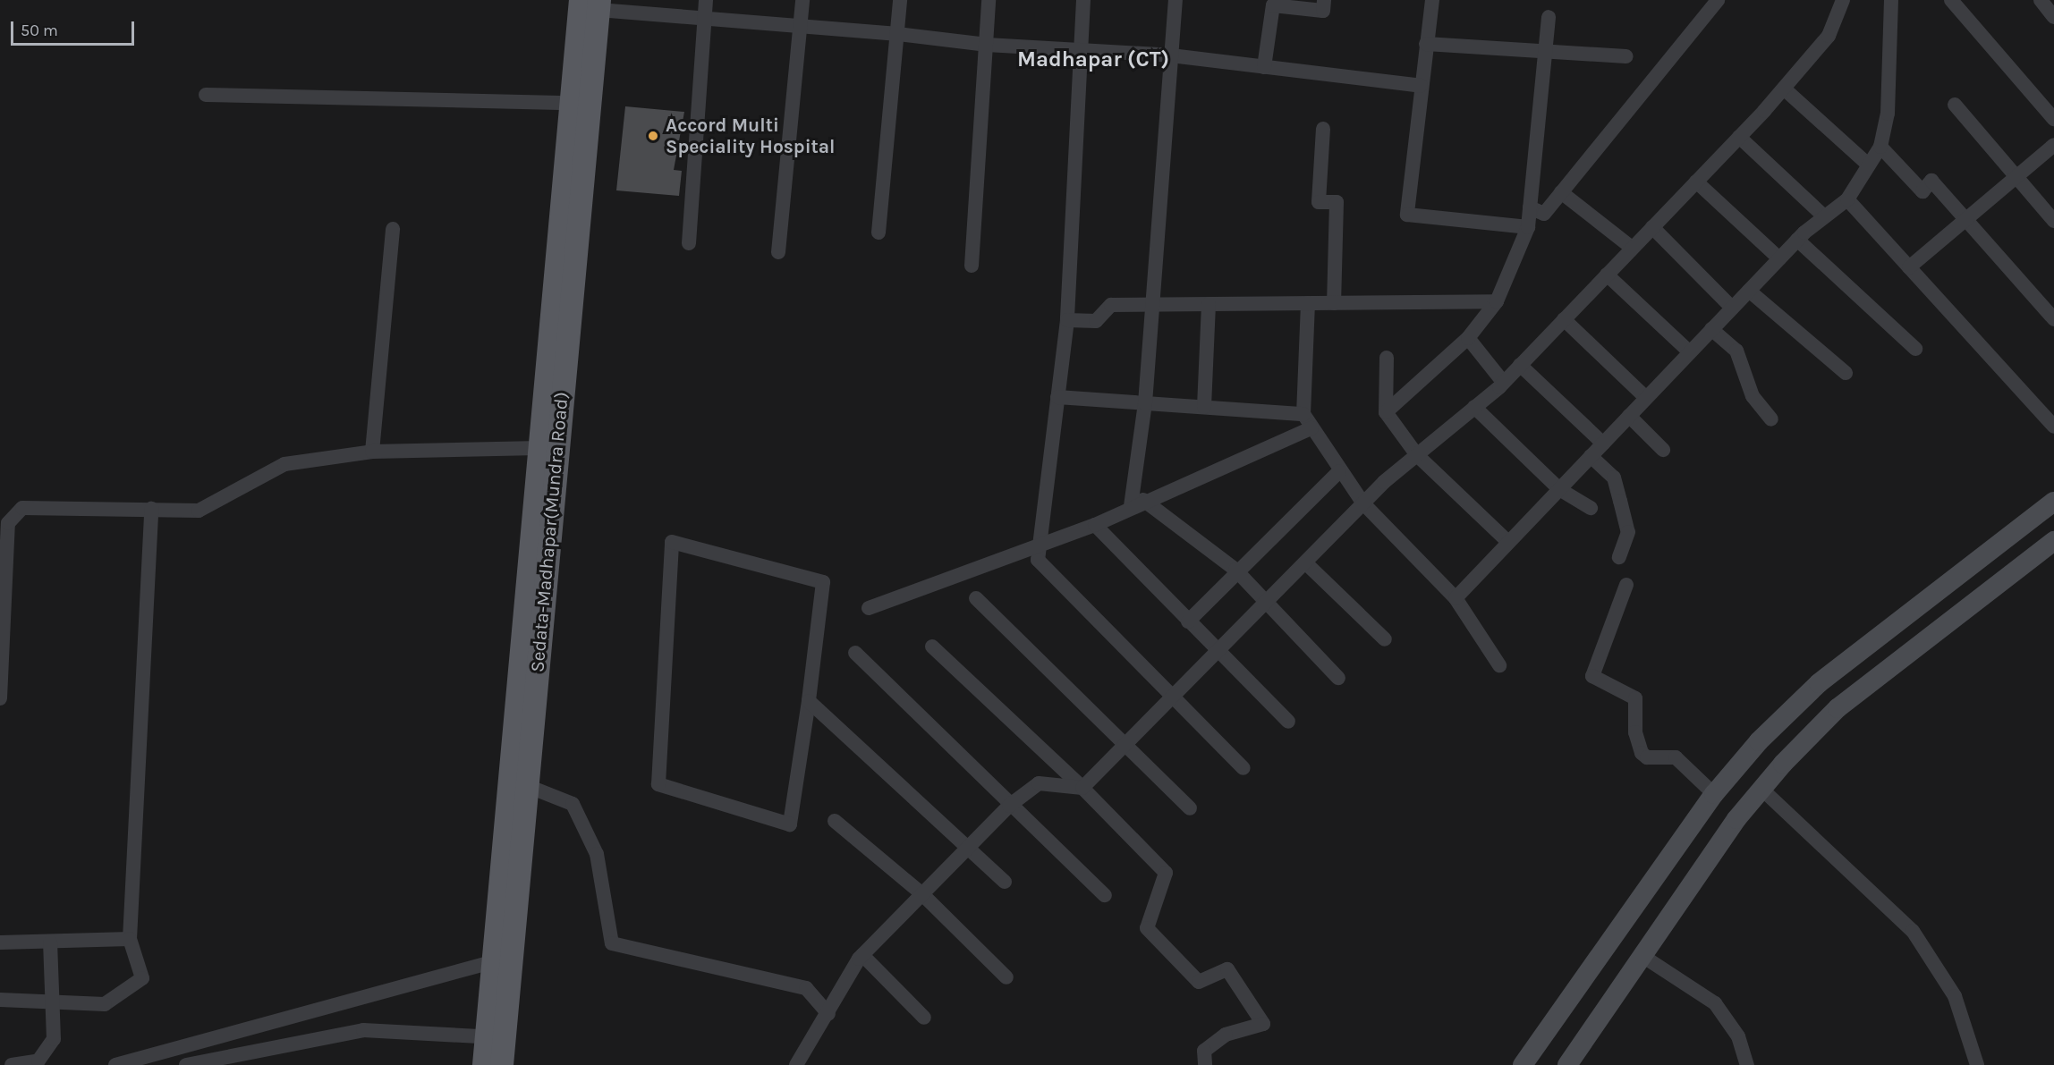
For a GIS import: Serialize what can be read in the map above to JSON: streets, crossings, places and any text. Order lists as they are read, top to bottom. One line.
{"streets":{"main road":["Sedata-Madhapar(Mundra Road)"]},"districts":["Madhapar (CT)"],"places":["Accord Multi Speciality Hospital"],"scale_bar":"50 m"}
